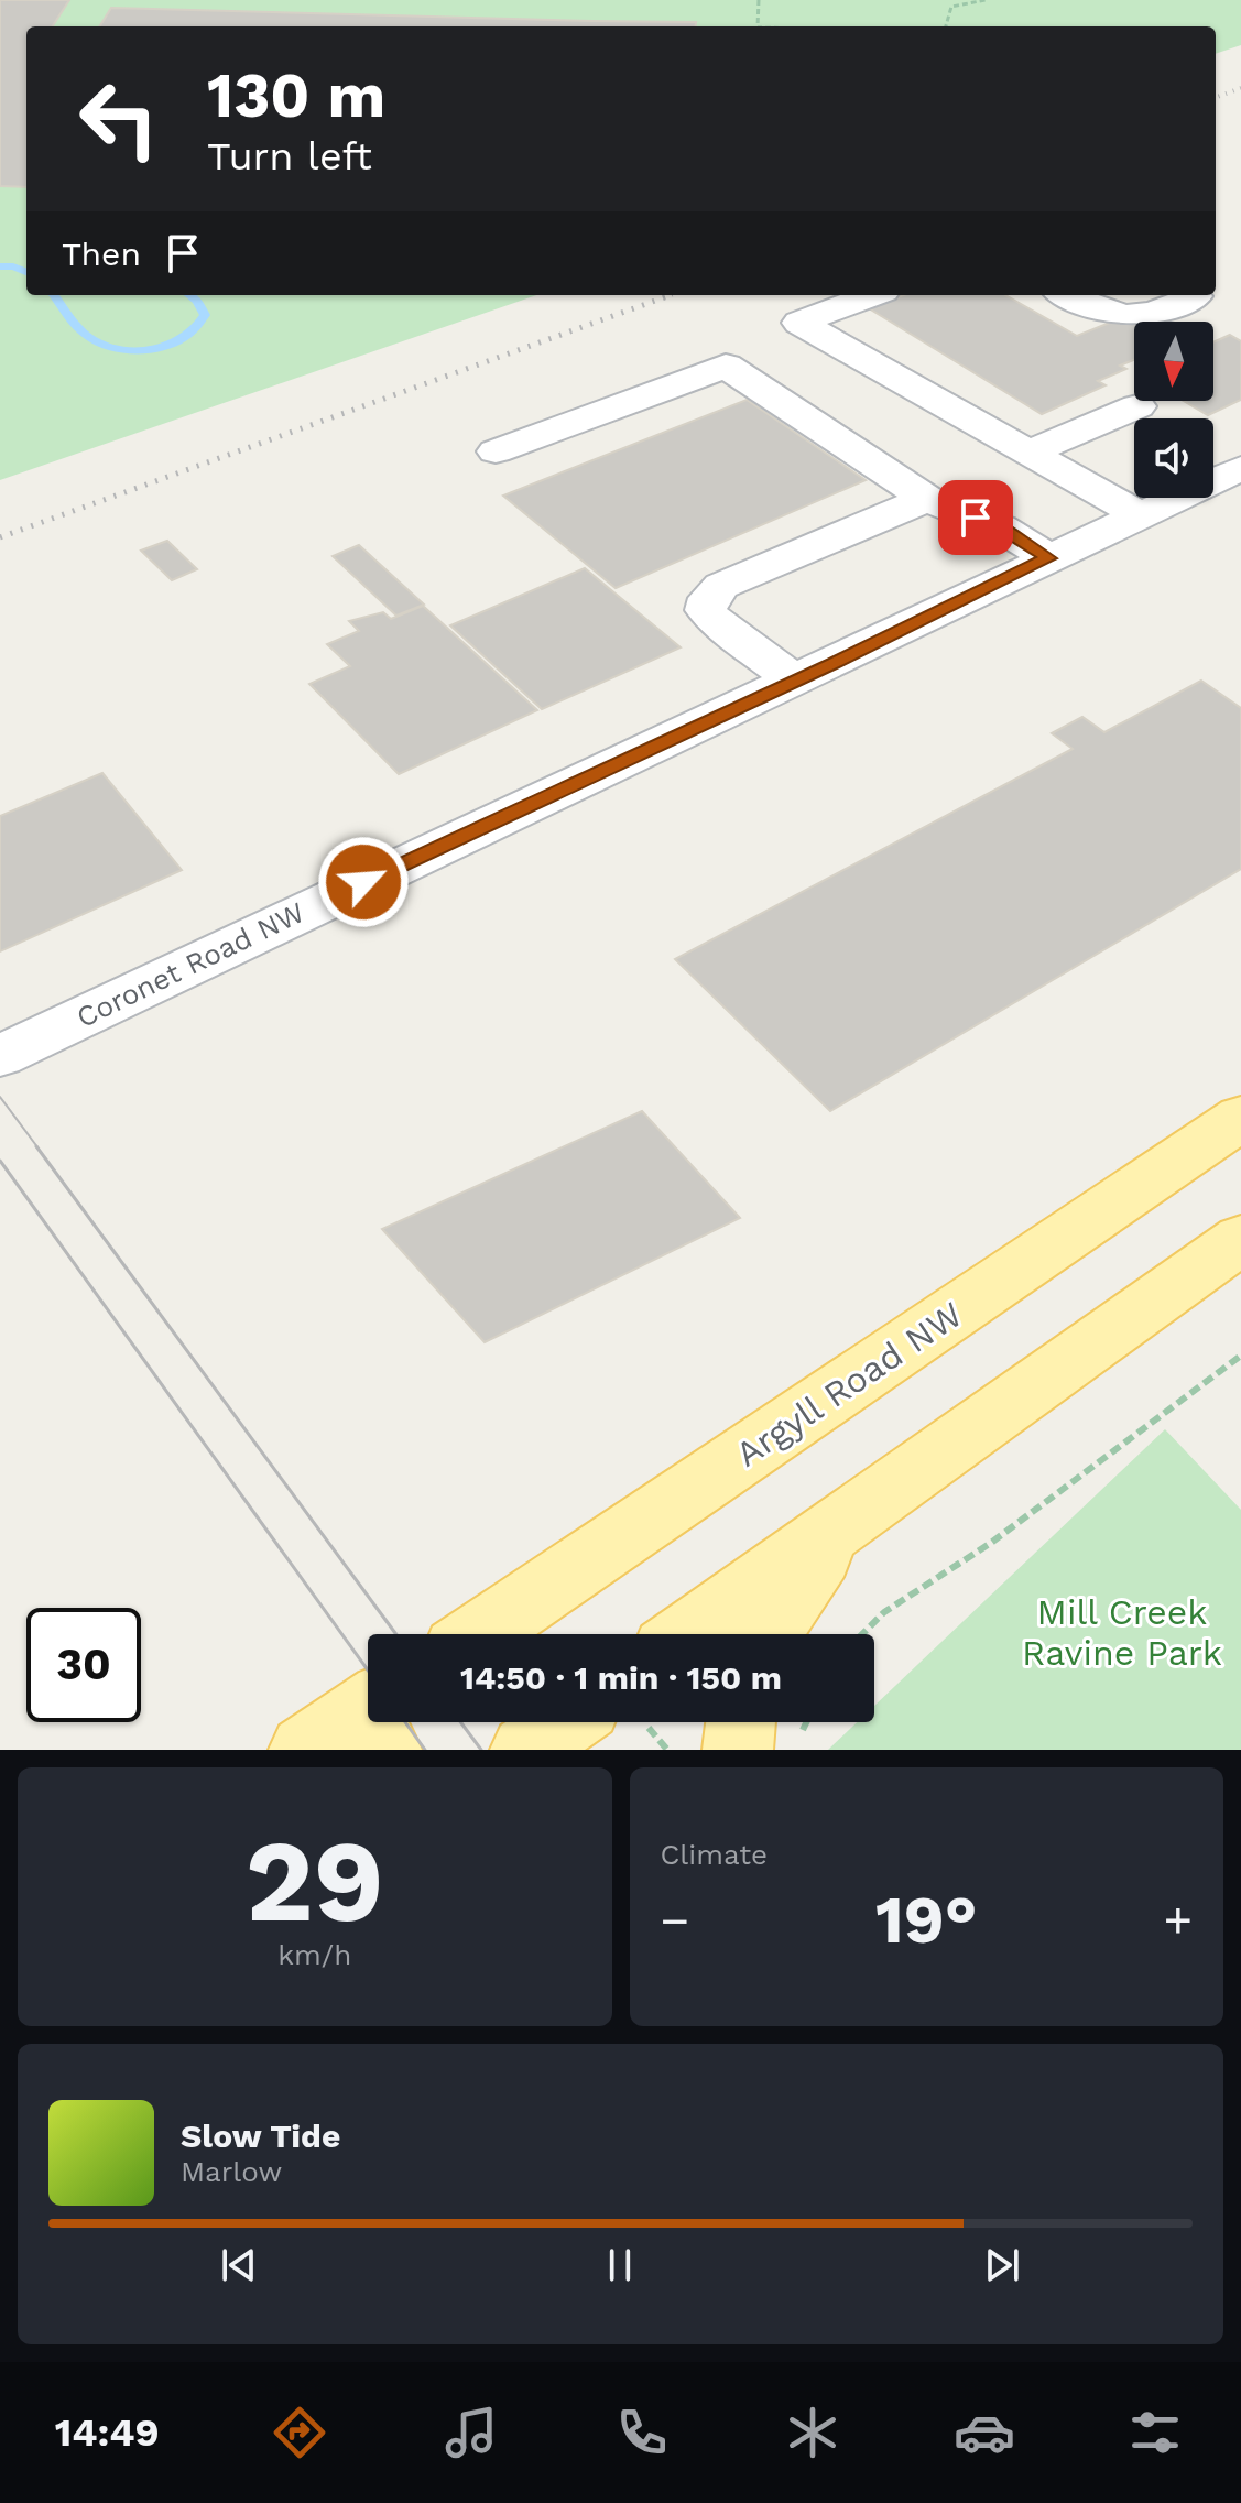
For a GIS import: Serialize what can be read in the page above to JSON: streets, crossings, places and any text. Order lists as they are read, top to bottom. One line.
{"streets":{"main road":["Argyll Road NW"],"street":["Coronet Road NW"]},"parks":["Mill Creek Ravine Park"],"north":"bottom","page":{"turn":["130 m","Turn left"],"then":"Then","limit":"30","trip":"14:50 · 1 min · 150 m","tile":[["29","km/h"],"Climate"],"heat":["−","19°","+"],"song":["Slow Tide","Marlow"],"tabs":"14:49"}}
